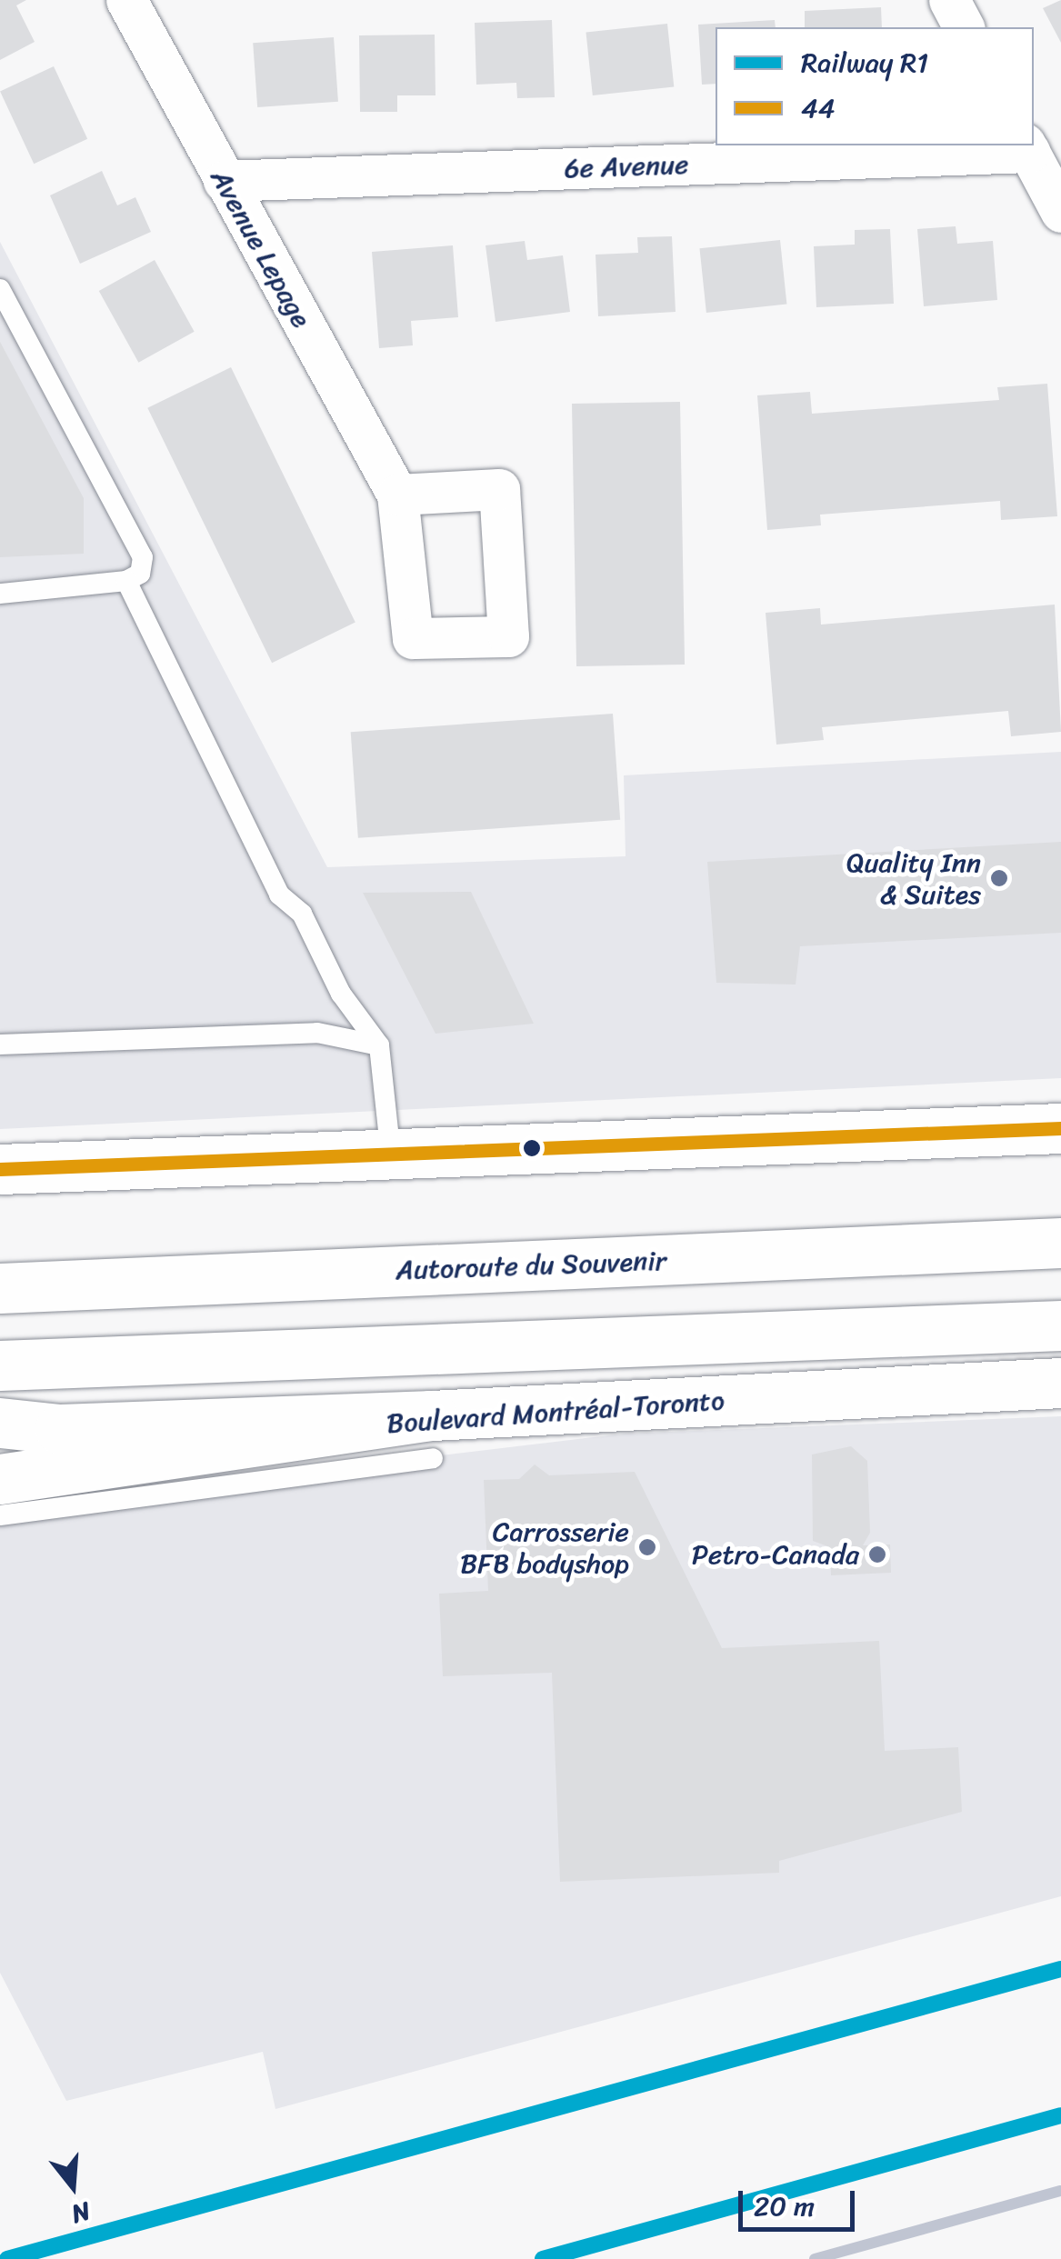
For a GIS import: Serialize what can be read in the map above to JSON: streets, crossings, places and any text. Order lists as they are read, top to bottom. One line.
{"streets":{"main road":["Autoroute du Souvenir","Boulevard Montréal-Toronto"],"street":["6e Avenue","Avenue Lepage"]},"crossings":[["6e Avenue","Avenue Lepage"]],"places":["Quality Inn & Suites","Carrosserie BFB bodyshop","Petro-Canada"],"lines":["transit line 44","rail line R1"],"legend":["Railway R1","44"],"scale_bar":"20 m","north":"bottom"}
